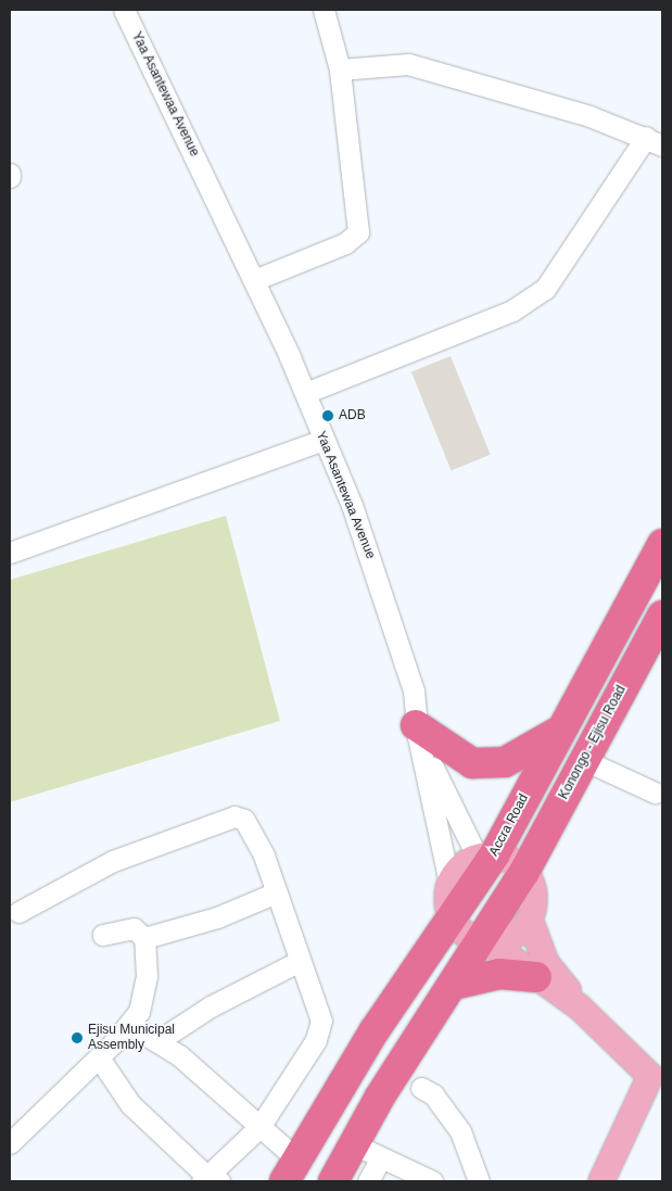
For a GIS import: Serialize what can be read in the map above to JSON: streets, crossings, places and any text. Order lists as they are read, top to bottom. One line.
{"streets":{"highway":["Konongo - Ejisu Road","Accra Road"],"street":["Yaa Asantewaa Avenue"]},"places":["ADB","Ejisu Municipal Assembly"]}
